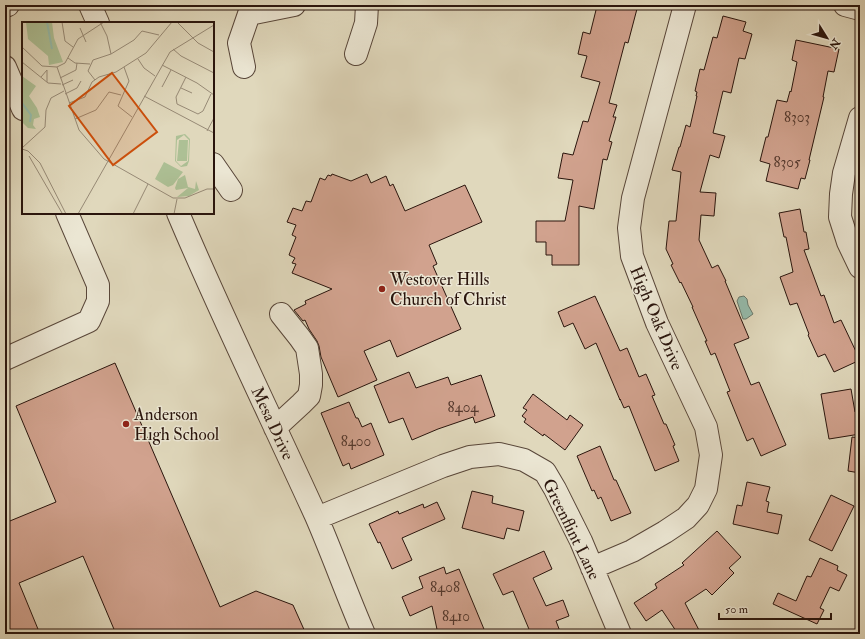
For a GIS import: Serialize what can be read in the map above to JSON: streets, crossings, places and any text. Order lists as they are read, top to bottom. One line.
{"streets":{"street":["High Oak Drive","Mesa Drive","Greenflint Lane"]},"crossings":[["High Oak Drive","Greenflint Lane"],["Mesa Drive","Greenflint Lane"]],"places":["Westover Hills Church of Christ","Anderson High School"],"house_numbers":["8303","8305","8404","8400","8408","8410"],"scale_bar":"50 m","north":"bottom right"}
